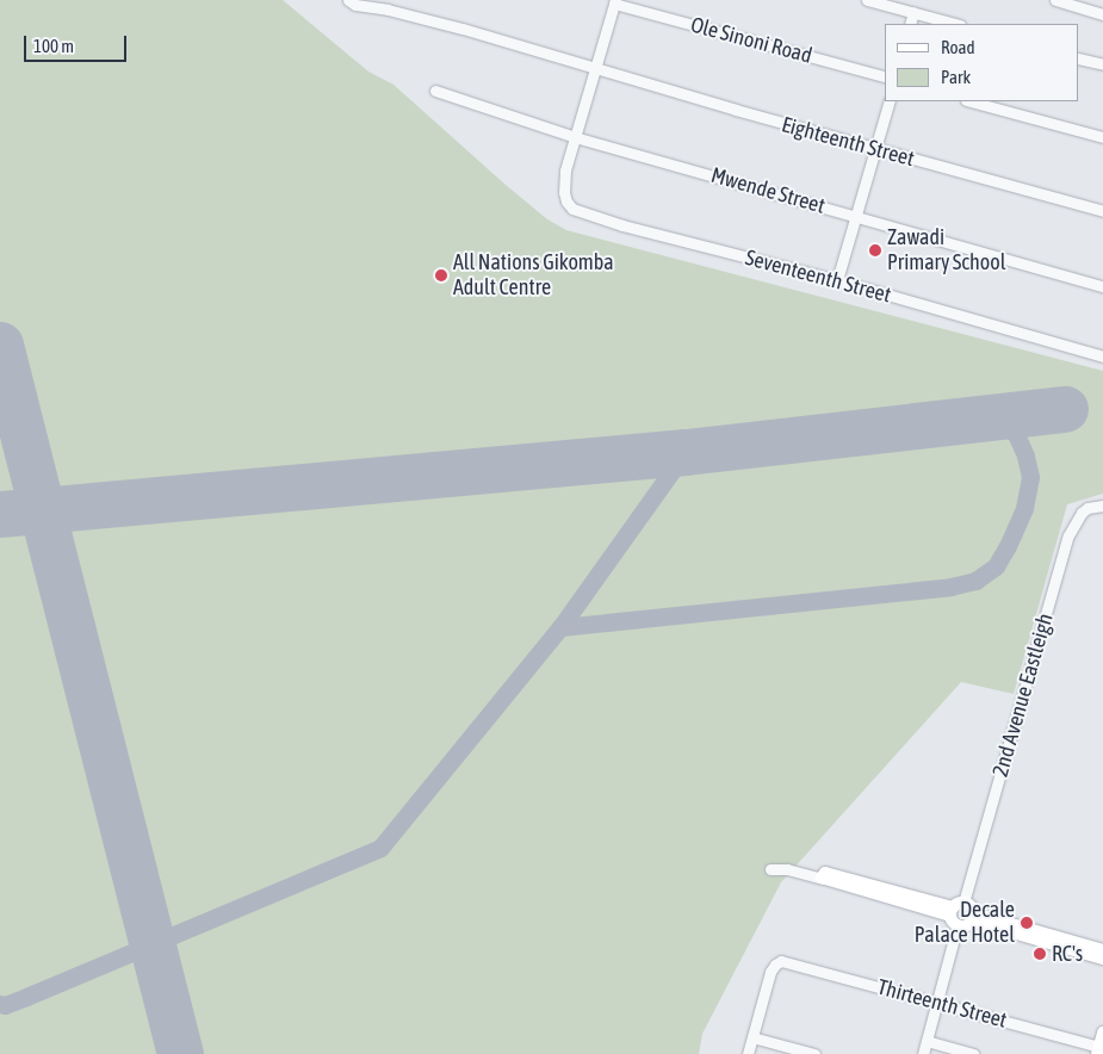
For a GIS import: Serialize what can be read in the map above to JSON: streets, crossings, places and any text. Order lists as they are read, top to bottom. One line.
{"streets":{"street":["Ole Sinoni Road","Eighteenth Street","Mwende Street","Seventeenth Street","2nd Avenue Eastleigh","Thirteenth Street"]},"crossings":[["Mwende Street","Seventeenth Street"],["2nd Avenue Eastleigh","Thirteenth Street"]],"places":["Zawadi Primary School","All Nations Gikomba Adult Centre","Decale Palace Hotel","RC's"],"legend":["Road","Park"],"scale_bar":"100 m"}
